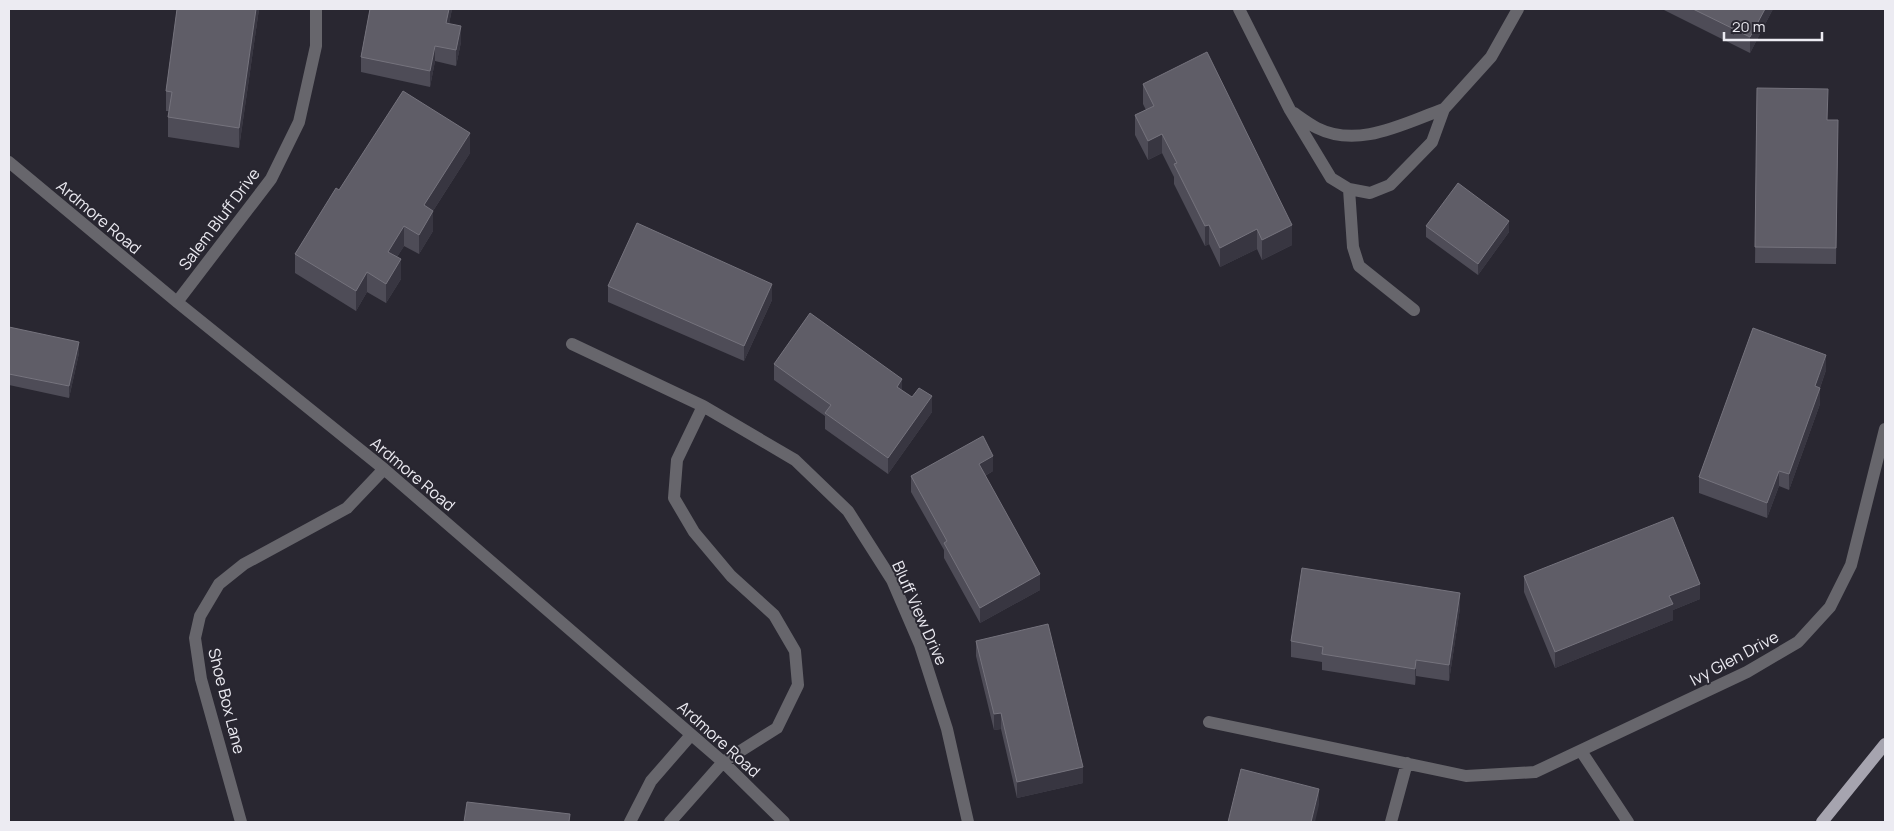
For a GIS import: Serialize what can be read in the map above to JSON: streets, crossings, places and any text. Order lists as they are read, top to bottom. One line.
{"streets":{"street":["Ardmore Road","Salem Bluff Drive","Bluff View Drive","Ivy Glen Drive","Shoe Box Lane"]},"crossings":[["Ardmore Road","Salem Bluff Drive"],["Ardmore Road","Shoe Box Lane"]],"scale_bar":"20 m"}
